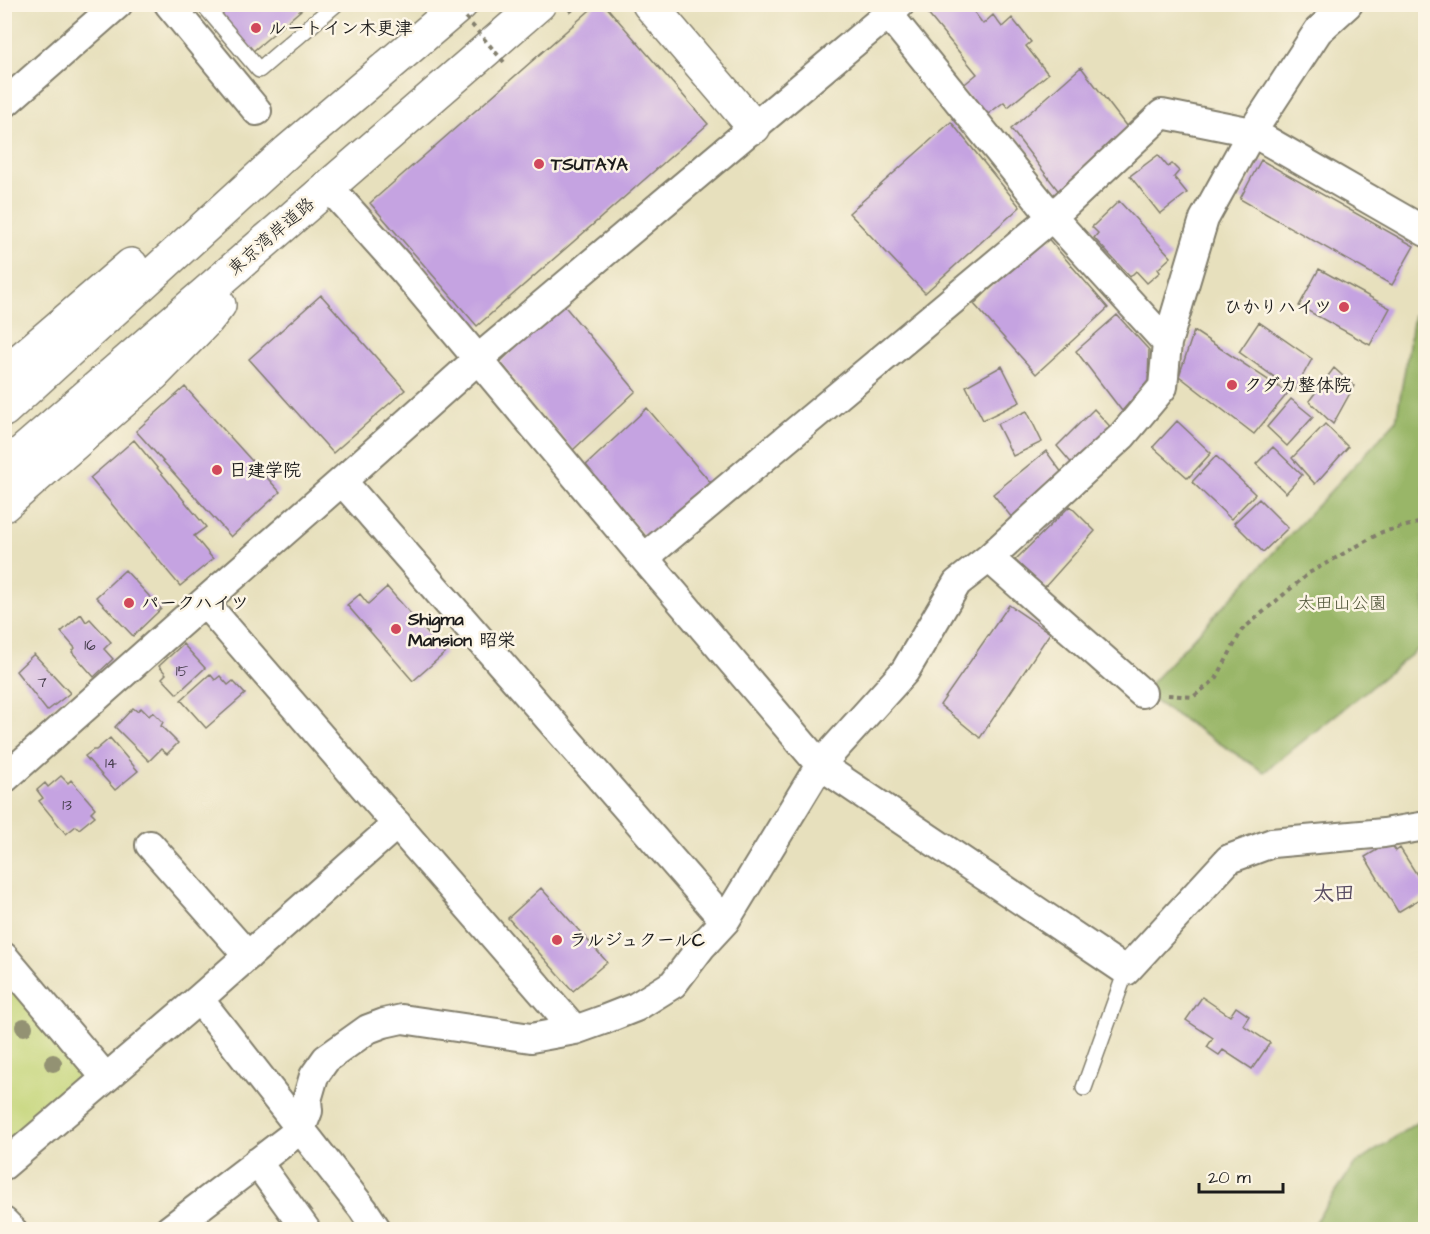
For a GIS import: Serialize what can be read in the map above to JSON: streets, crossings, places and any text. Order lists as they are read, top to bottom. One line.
{"streets":{"main road":["東京湾岸道路"]},"districts":["太田"],"parks":["太田山公園"],"places":["ルートイン木更津","TSUTAYA","ひかりハイツ","クダカ整体院","日建学院","パークハイツ","Shigma Mansion 昭栄","ラルジュクールC"],"house_numbers":["16","15","7","14","13"],"scale_bar":"20 m"}
